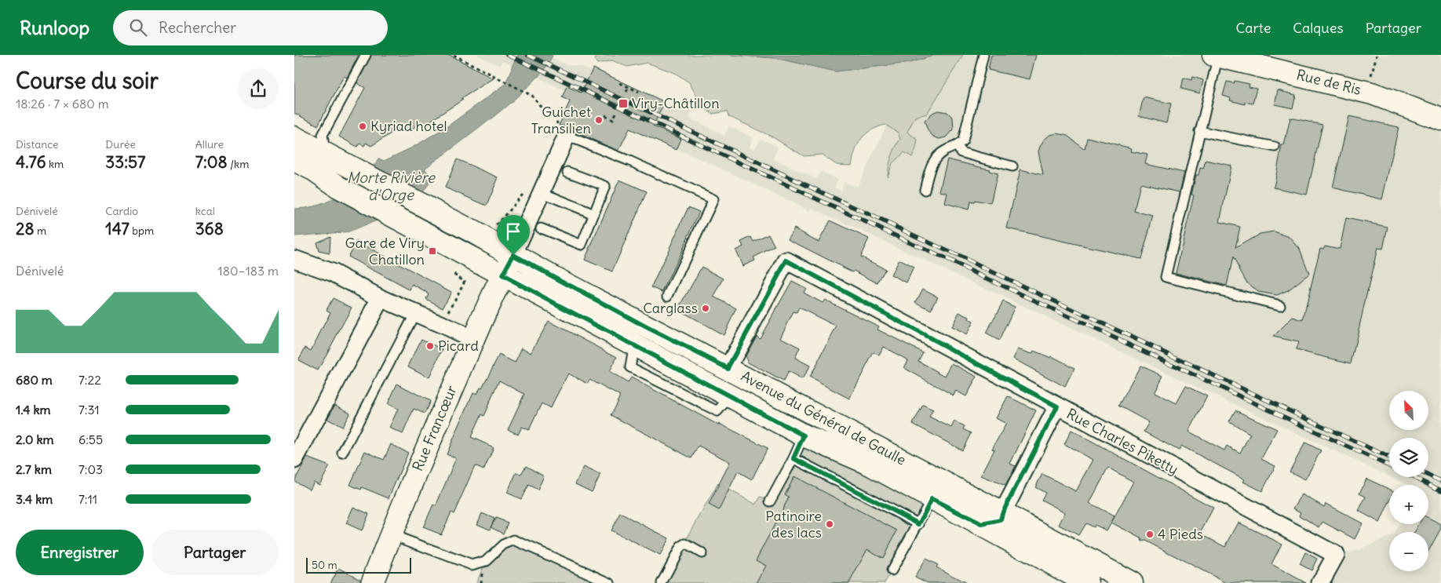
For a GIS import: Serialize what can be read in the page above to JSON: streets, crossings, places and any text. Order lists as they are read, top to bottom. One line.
{"streets":{"main road":["Rue de Ris","Avenue du Général de Gaulle","Rue Francœur"],"street":["Rue Charles Piketty"]},"crossings":[["Avenue du Général de Gaulle","Rue Francœur"],["Avenue du Général de Gaulle","Rue Charles Piketty"]],"water":["Morte Rivière d'Orge"],"places":{"transit":["Viry-Châtillon","Gare de Viry Chatillon"],"other":["Guichet Transilien","Kyriad hotel","Carglass","Picard","Patinoire des lacs","4 Pieds"]},"scale_bar":"50 m","north":"top left","page":{"header":"Runloop","search":"Rechercher","nav":["Carte","Calques","Partager"],"heading":["Course du soir","18:26 · 7 × 680 m"],"stats":[["Distance","4.76 km"],["Durée","33:57"],["Allure","7:08 /km"],["Dénivelé","28 m"],["Cardio","147 bpm"],["kcal","368"]],"chart":["Dénivelé","180–183 m"],"list":[{"name":"680 m","note":"7:22"},{"name":"1.4 km","note":"7:31"},{"name":"2.0 km","note":"6:55"},{"name":"2.7 km","note":"7:03"},{"name":"3.4 km","note":"7:11"}],"map_buttons":["+","−"],"buttons":["Enregistrer","Partager"],"scale":"50 m"}}
